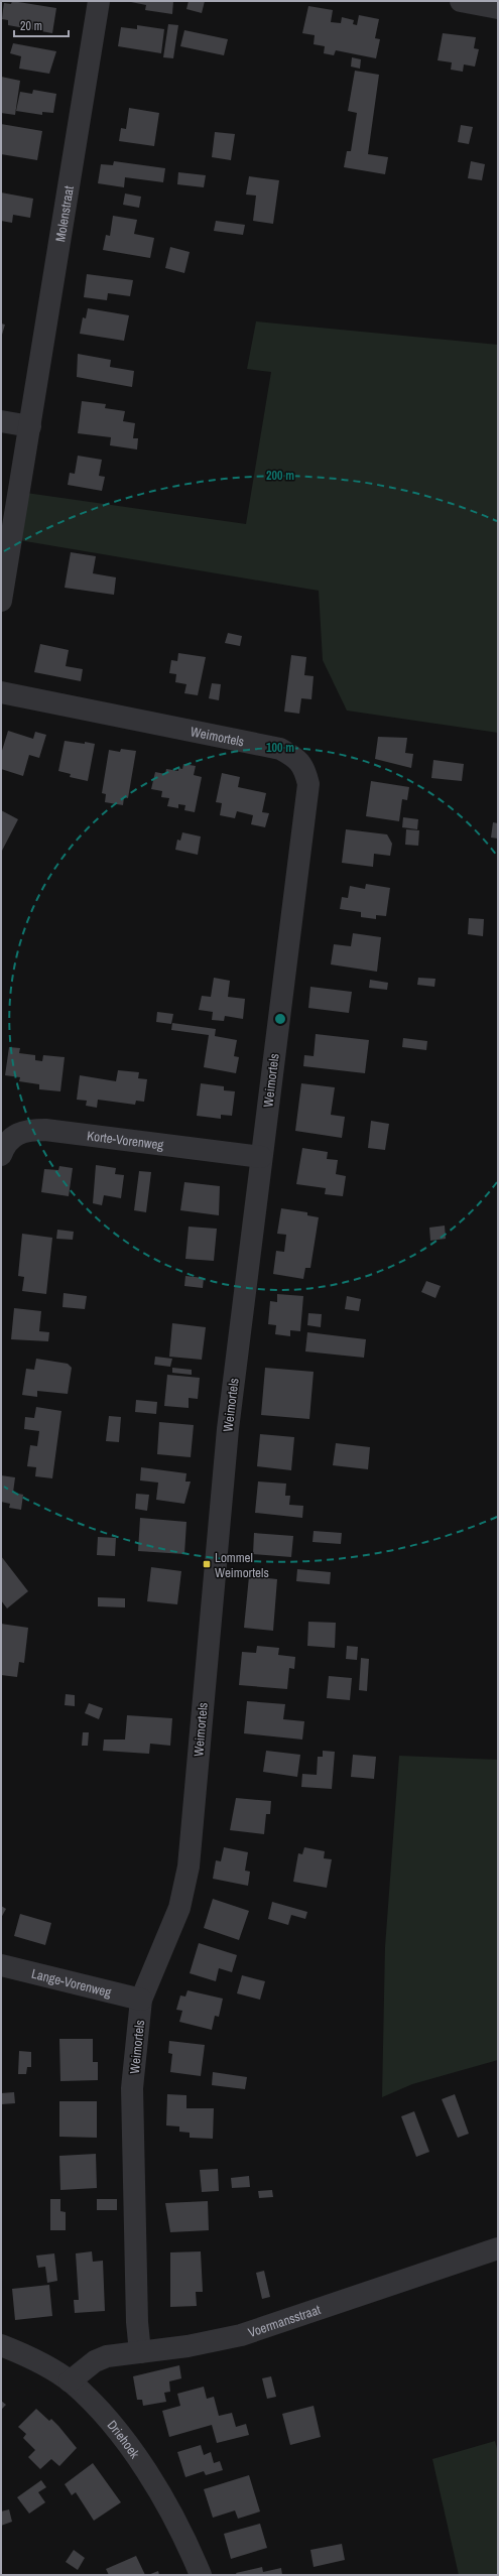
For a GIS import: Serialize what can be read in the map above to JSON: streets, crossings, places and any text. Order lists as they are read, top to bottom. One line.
{"streets":{"street":["Molenstraat","Weimortels","Korte-Vorenweg","Lange-Vorenweg","Voermansstraat","Driehoek"]},"crossings":[["Weimortels","Korte-Vorenweg"],["Weimortels","Lange-Vorenweg"],["Weimortels","Voermansstraat"],["Voermansstraat","Driehoek"]],"places":{"transit":["Lommel Weimortels"]},"scale_bar":"20 m","rings":["200 m","100 m"]}
